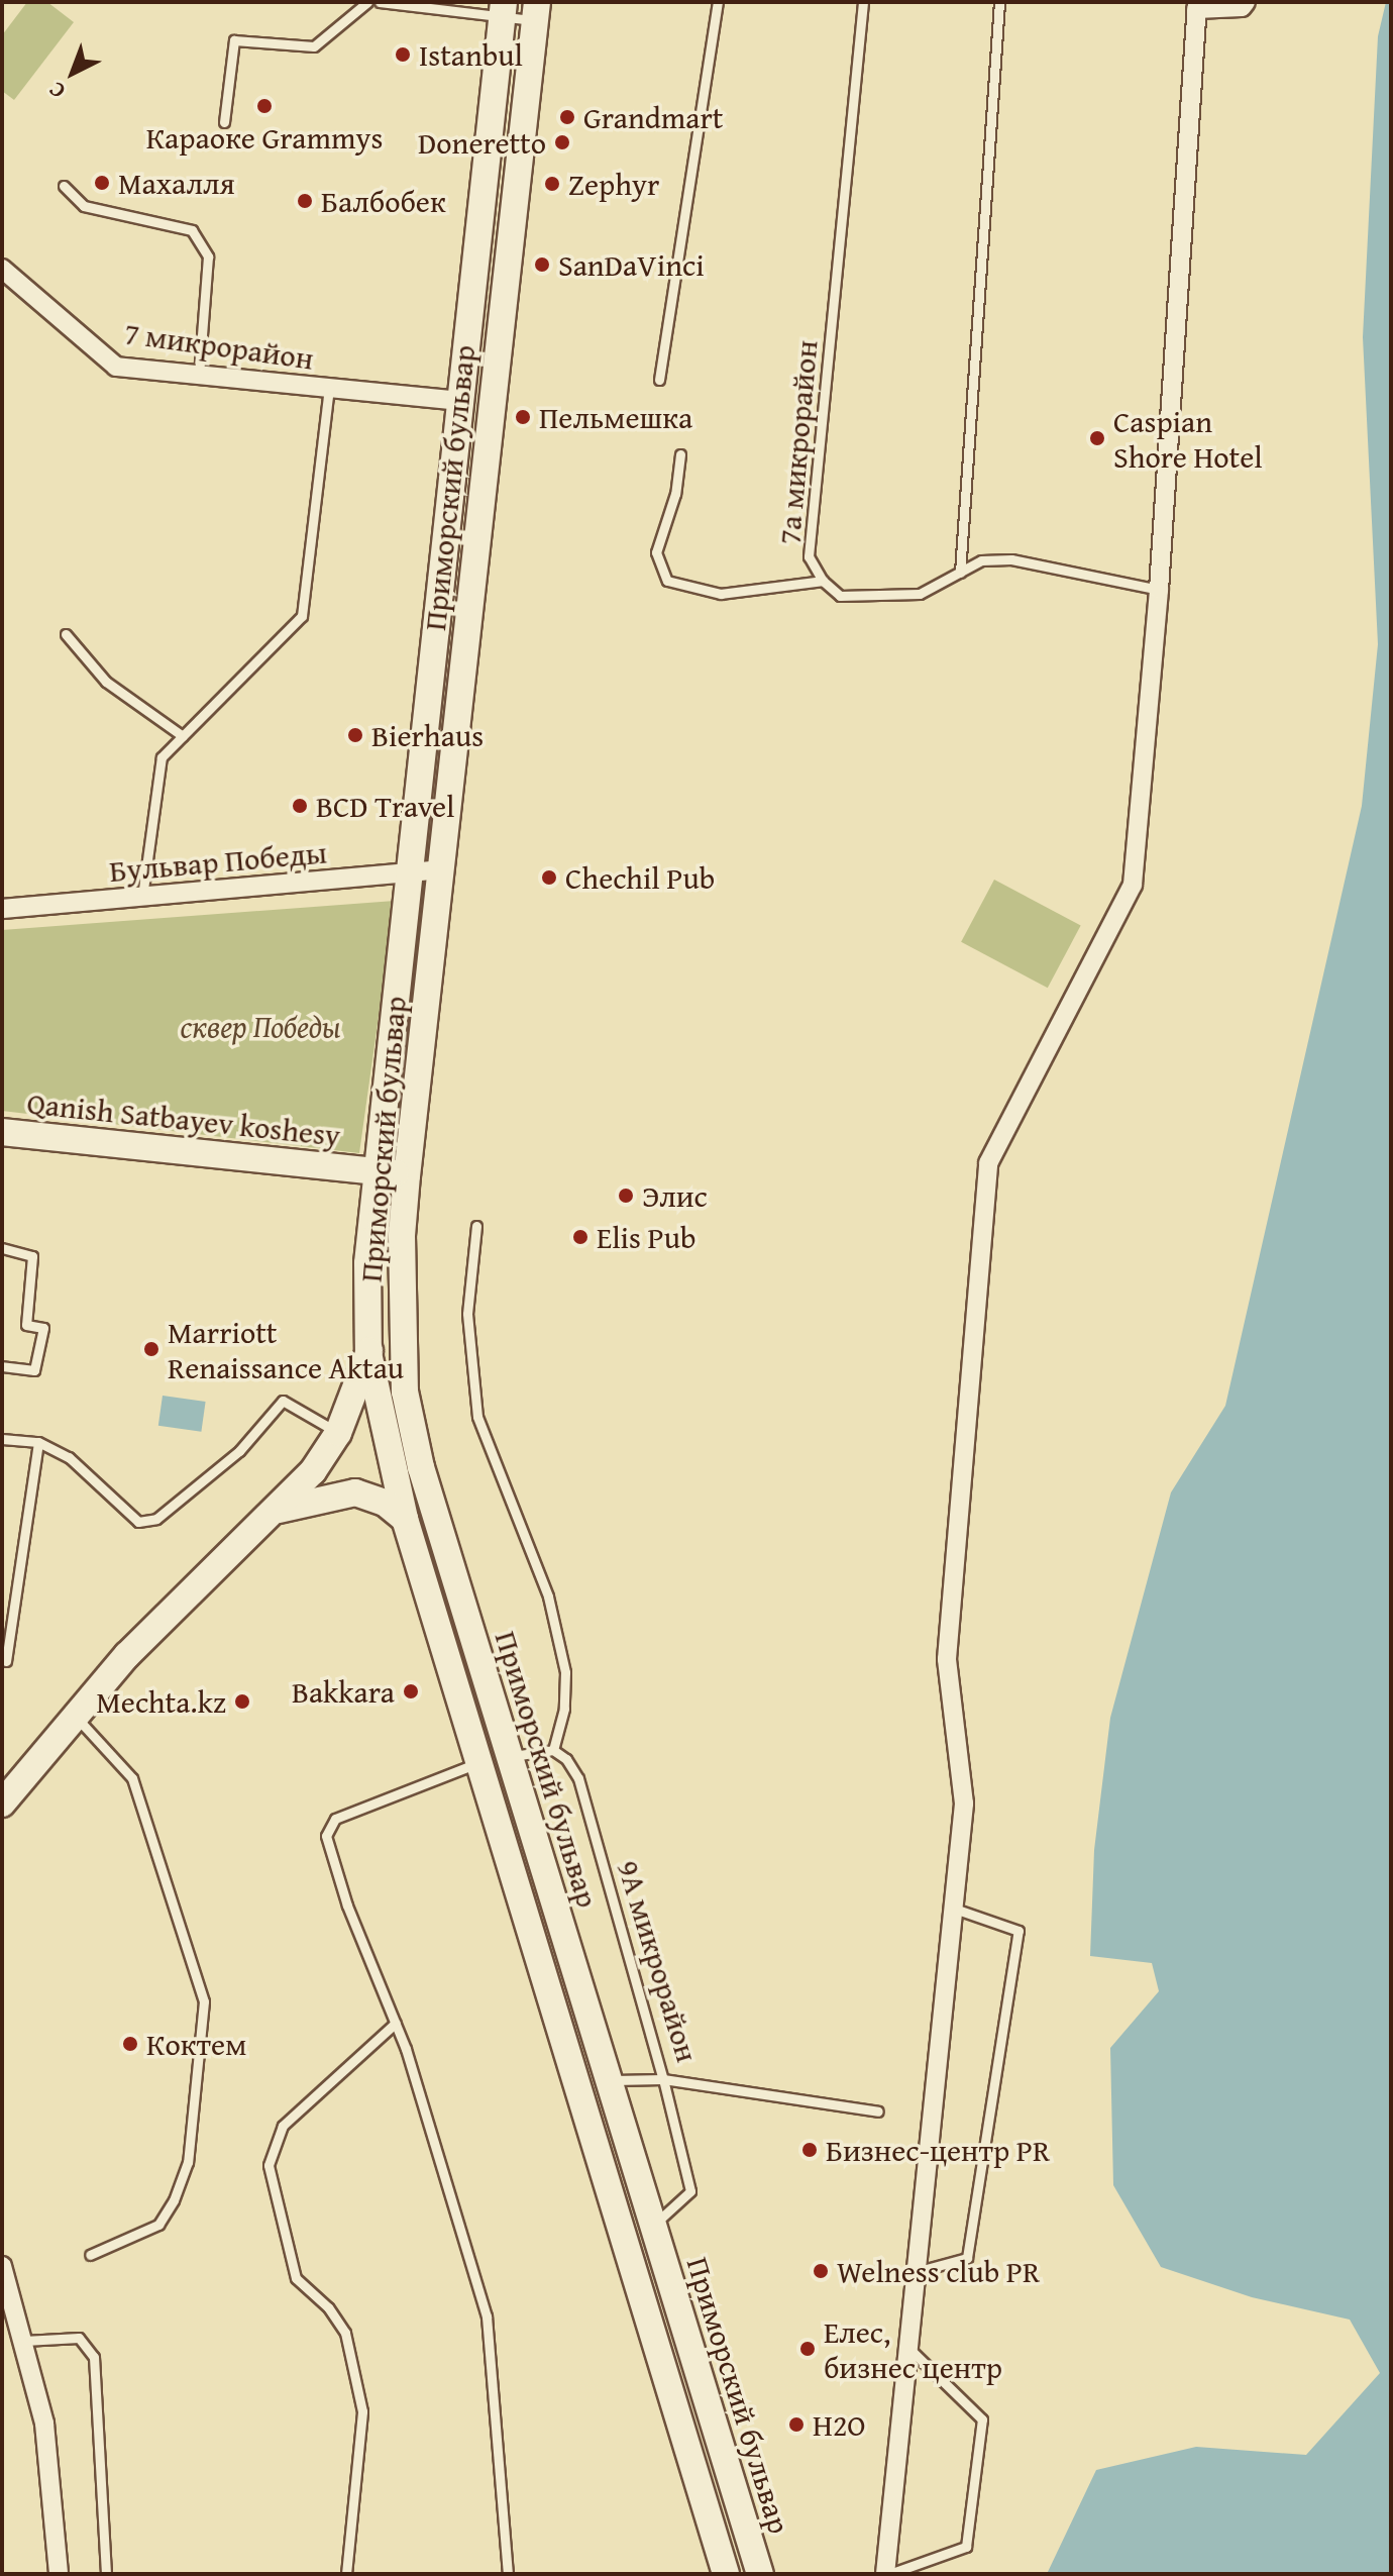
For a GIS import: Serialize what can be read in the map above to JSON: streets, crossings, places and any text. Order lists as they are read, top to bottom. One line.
{"streets":{"street":["7 микрорайон","Приморский бульвар","Бульвар Победы","Qanish Satbayev koshesy"],"lane":["7а микрорайон","9А микрорайон"]},"crossings":[["7 микрорайон","Приморский бульвар"],["Приморский бульвар","Бульвар Победы"],["Приморский бульвар","Qanish Satbayev koshesy"]],"parks":["сквер Победы"],"places":["Istanbul","Караоке Grammys","Grandmart","Doneretto","Махалля","Zephyr","Балбобек","SanDaVinci","Пельмешка","Caspian Shore Hotel","Bierhaus","BCD Travel","Chechil Pub","Элис","Elis Pub","Marriott Renaissance Aktau","Bakkara","Mechta.kz","Коктем","Бизнес-центр PR","Welness club PR","Елес, бизнес центр","H2O"],"north":"bottom left"}
